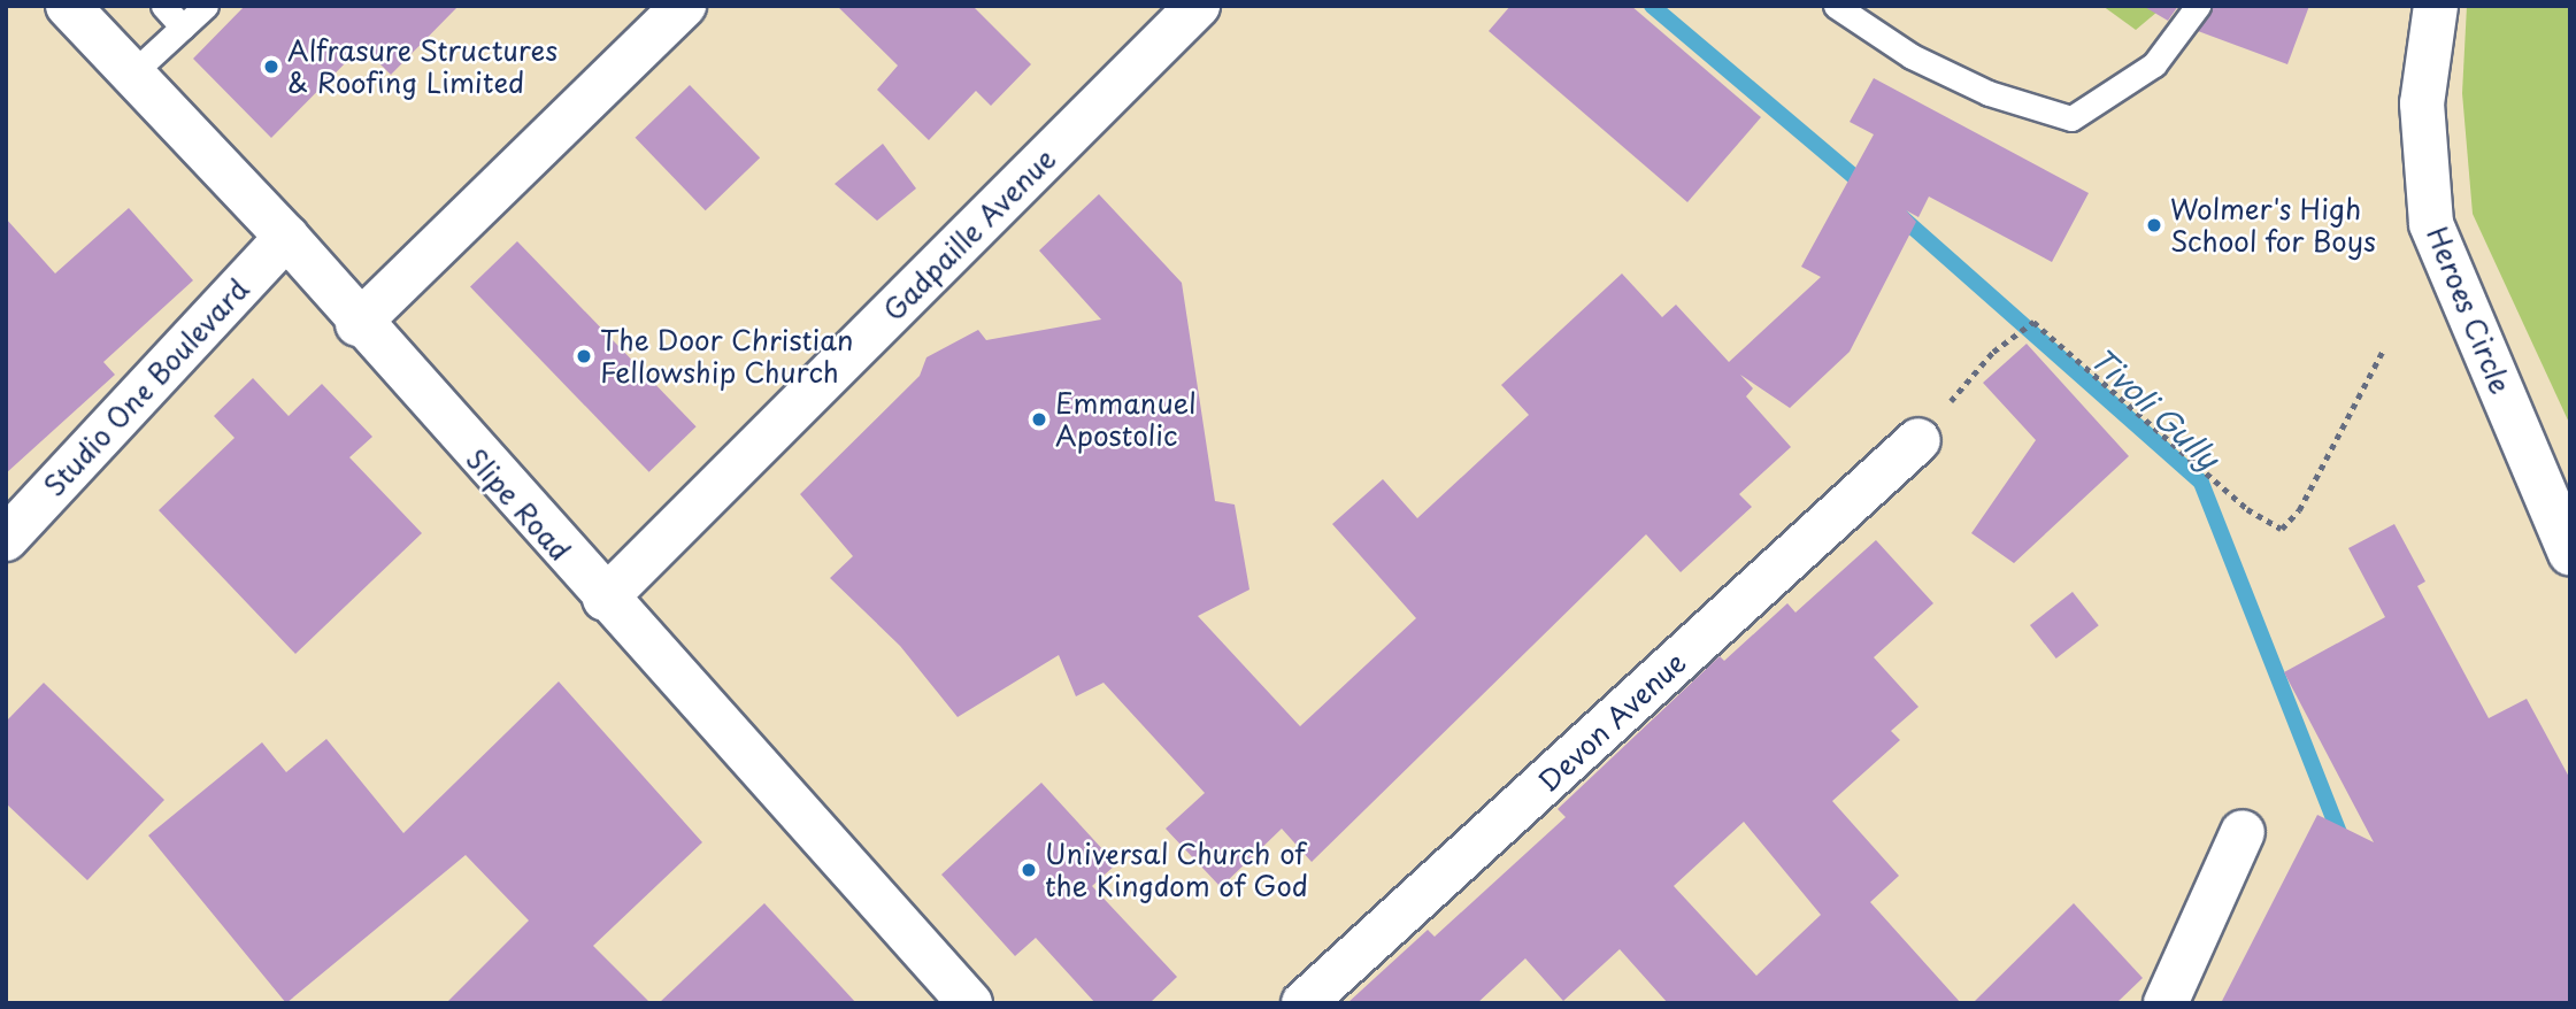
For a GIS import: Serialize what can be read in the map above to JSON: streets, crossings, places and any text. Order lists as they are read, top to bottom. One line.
{"streets":{"street":["Gadpaille Avenue","Heroes Circle","Studio One Boulevard","Slipe Road","Devon Avenue"]},"crossings":[["Gadpaille Avenue","Slipe Road"],["Studio One Boulevard","Slipe Road"]],"water":["Tivoli Gully"],"places":["Alfrasure Structures & Roofing Limited","Wolmer's High School for Boys","The Door Christian Fellowship Church","Emmanuel Apostolic","Universal Church of the Kingdom of God"]}
